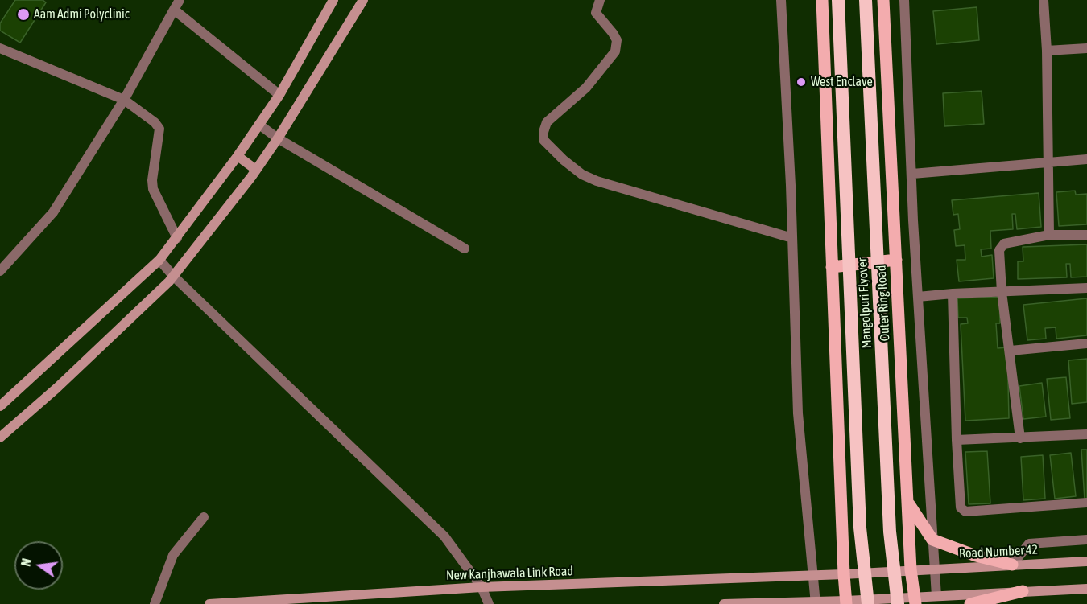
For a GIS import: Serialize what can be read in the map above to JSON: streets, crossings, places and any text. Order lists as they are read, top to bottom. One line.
{"streets":{"highway":["Mangolpuri Flyover"],"main road":["Outer Ring Road","Road Number 42","New Kanjhawala Link Road"]},"crossings":[["Outer Ring Road","Road Number 42"],["Road Number 42","New Kanjhawala Link Road"]],"places":["Aam Admi Polyclinic","West Enclave"],"north":"left"}
